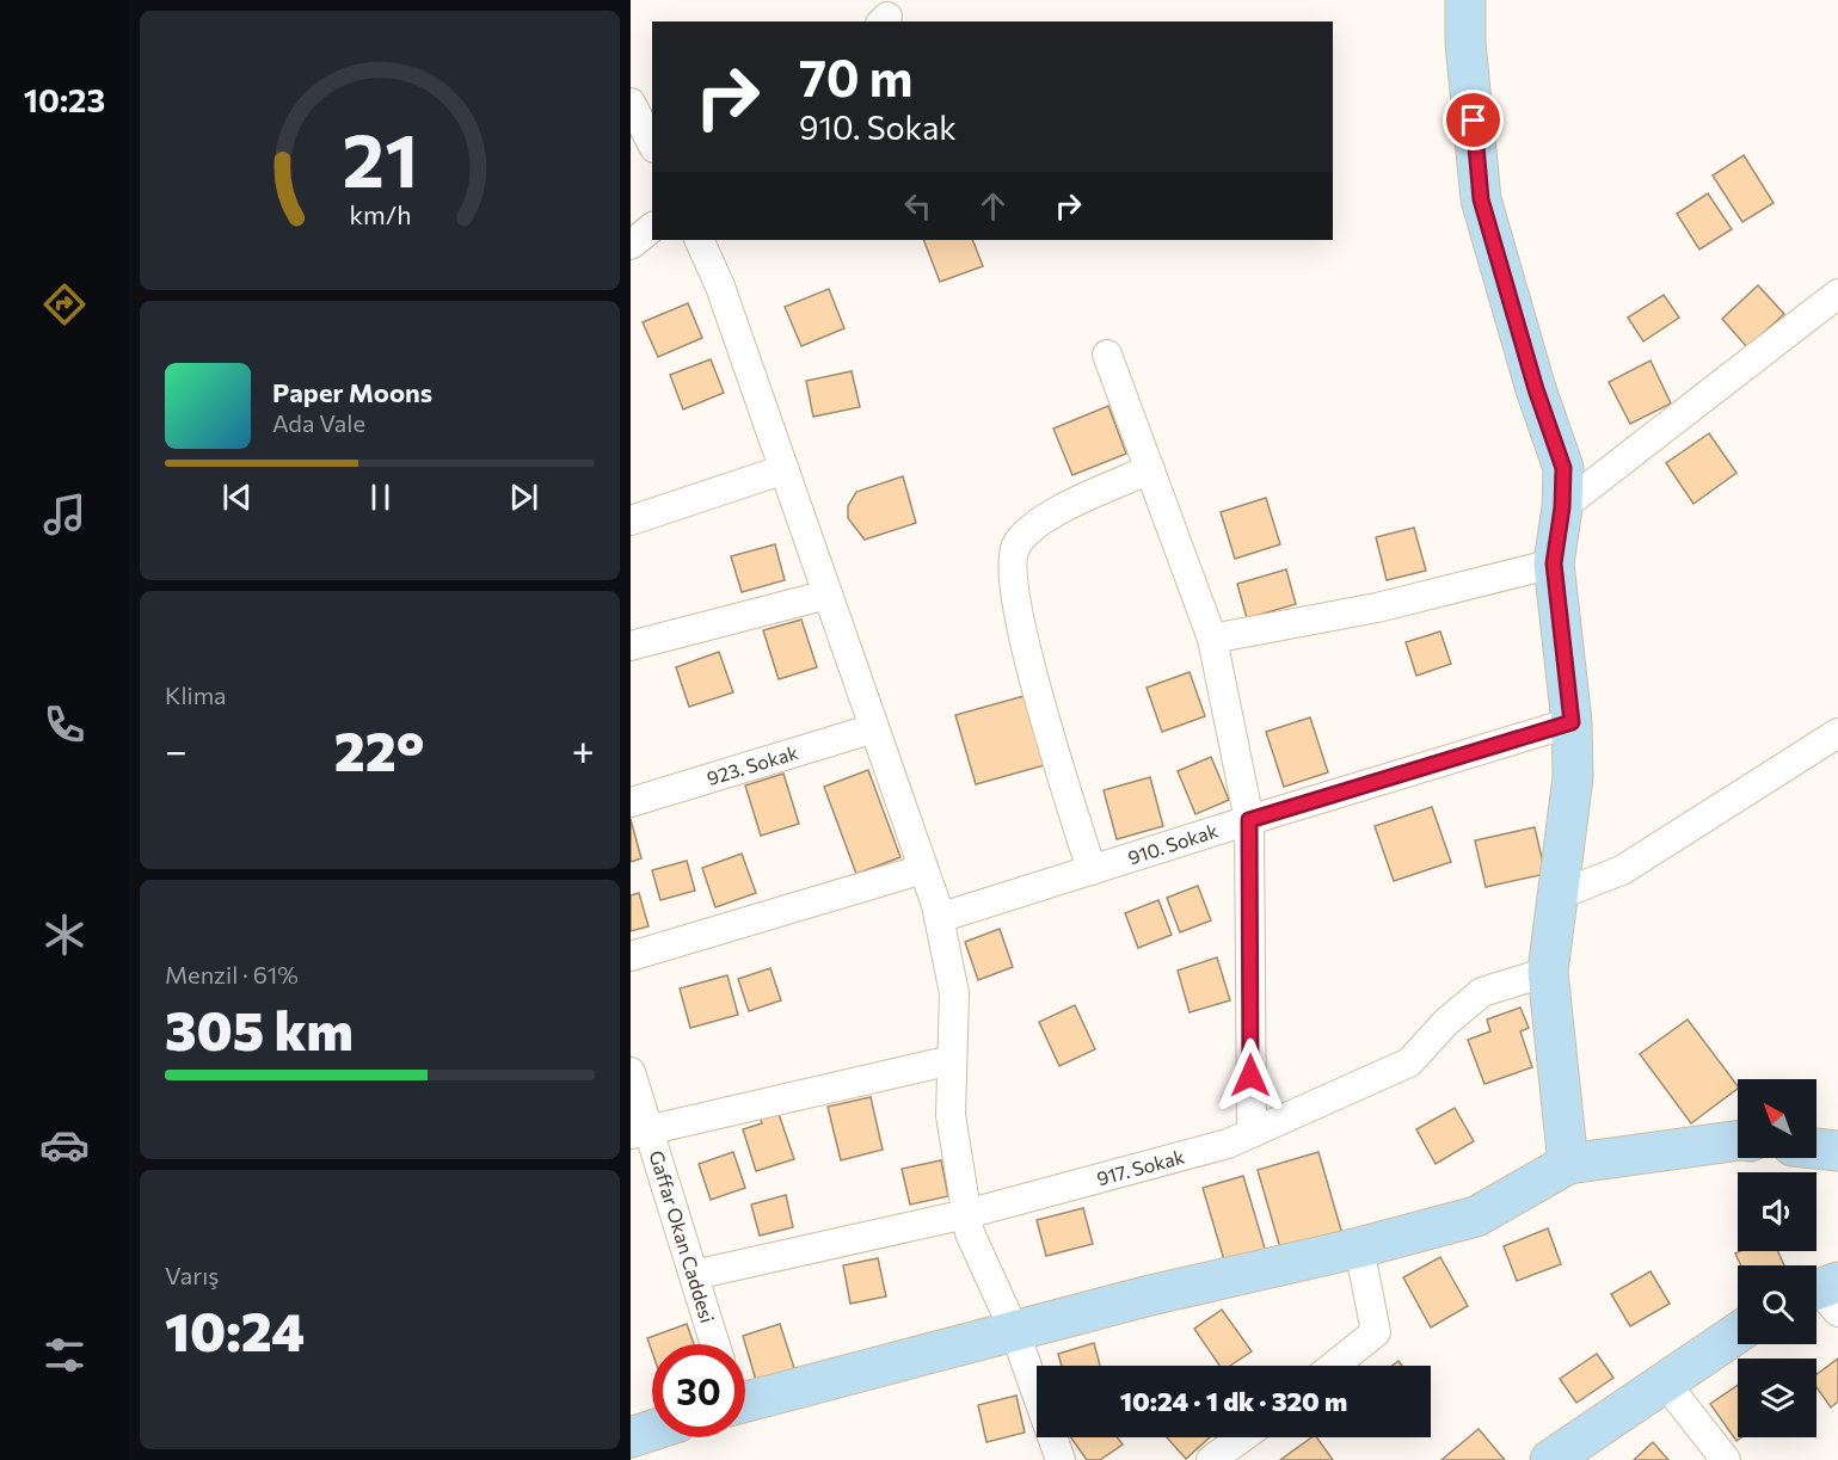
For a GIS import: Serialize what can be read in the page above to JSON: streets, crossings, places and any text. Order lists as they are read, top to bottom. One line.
{"streets":{"street":["923. Sokak","910. Sokak","917. Sokak","Gaffar Okan Caddesi"]},"crossings":[["917. Sokak","Gaffar Okan Caddesi"]],"north":"top left","page":{"tabs":"10:23","turn":["70 m","910. Sokak"],"song":["Paper Moons","Ada Vale"],"tile":["Klima",["Menzil · 61%","305 km"],["Varış","10:24"]],"heat":["−","22°","+"],"limit":"30","trip":"10:24 · 1 dk · 320 m","gauge":["21","km/h"]}}
